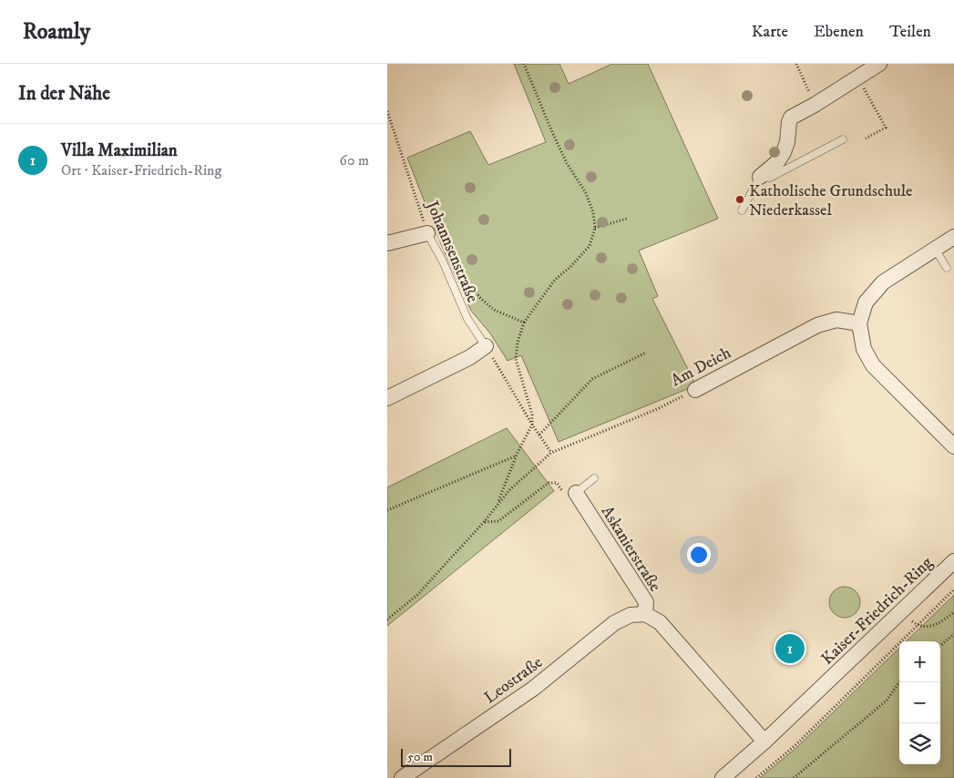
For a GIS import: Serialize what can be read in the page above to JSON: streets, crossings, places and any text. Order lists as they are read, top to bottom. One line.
{"streets":{"street":["Am Deich","Askanierstraße","Kaiser-Friedrich-Ring","Leostraße"],"lane":["Johannsenstraße"]},"crossings":[["Askanierstraße","Kaiser-Friedrich-Ring"],["Askanierstraße","Leostraße"]],"places":["Katholische Grundschule Niederkassel"],"scale_bar":"50 m","page":{"header":"Roamly","nav":["Karte","Ebenen","Teilen"],"heading":"In der Nähe","list":[{"mark":"1","name":"Villa Maximilian","note":"Ort · Kaiser-Friedrich-Ring","value":"60 m"}],"pins":"1","map_buttons":["+","−"],"scale":"50 m"}}
